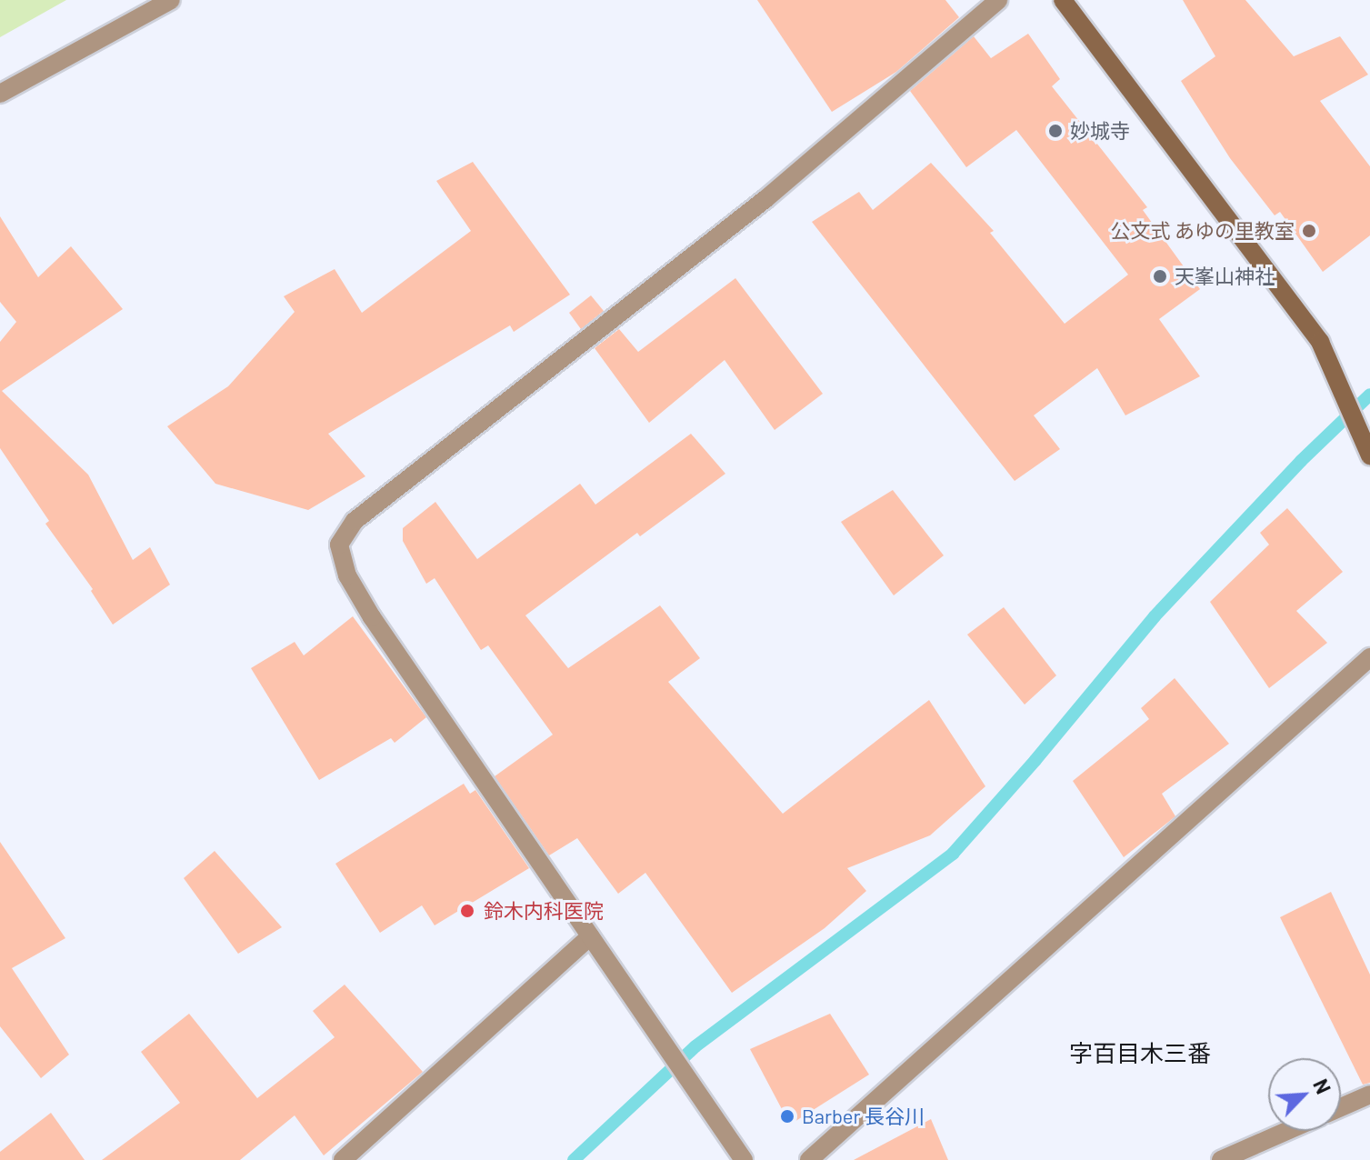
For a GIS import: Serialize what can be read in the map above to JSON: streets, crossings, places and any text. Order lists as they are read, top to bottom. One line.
{"districts":["字百目木三番"],"places":["妙城寺","公文式 あゆの里教室","天峯山神社","鈴木内科医院","Barber 長谷川"],"north":"top right"}
